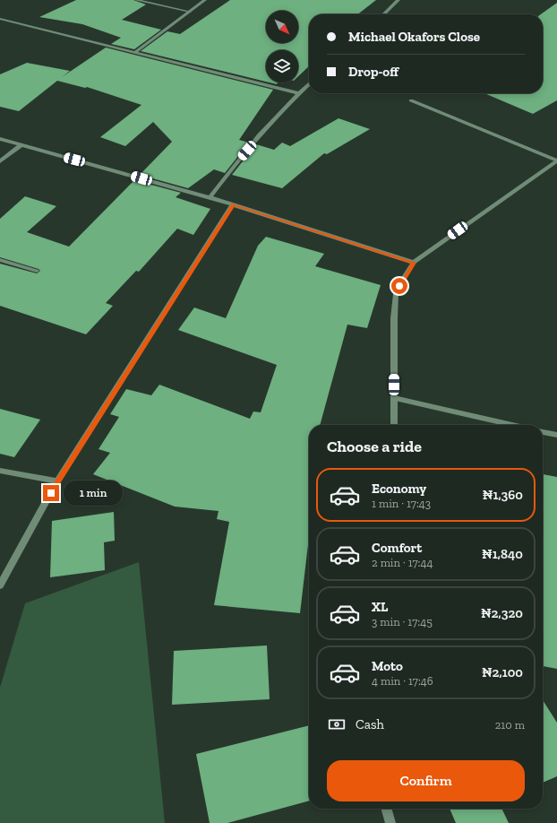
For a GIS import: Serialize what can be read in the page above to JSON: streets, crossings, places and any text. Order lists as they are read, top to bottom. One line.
{"north":"bottom right","page":{"banner":["Michael Okafors Close","Drop-off"],"heading":"Choose a ride","list":[{"name":"Economy","note":"1 min · 17:43","value":"₦1,360"},{"name":"Comfort","note":"2 min · 17:44","value":"₦1,840"},{"name":"XL","note":"3 min · 17:45","value":"₦2,320"},{"name":"Moto","note":"4 min · 17:46","value":"₦2,100"}],"bubble":"1 min","pay":["Cash","210 m"],"buttons":"Confirm"}}
